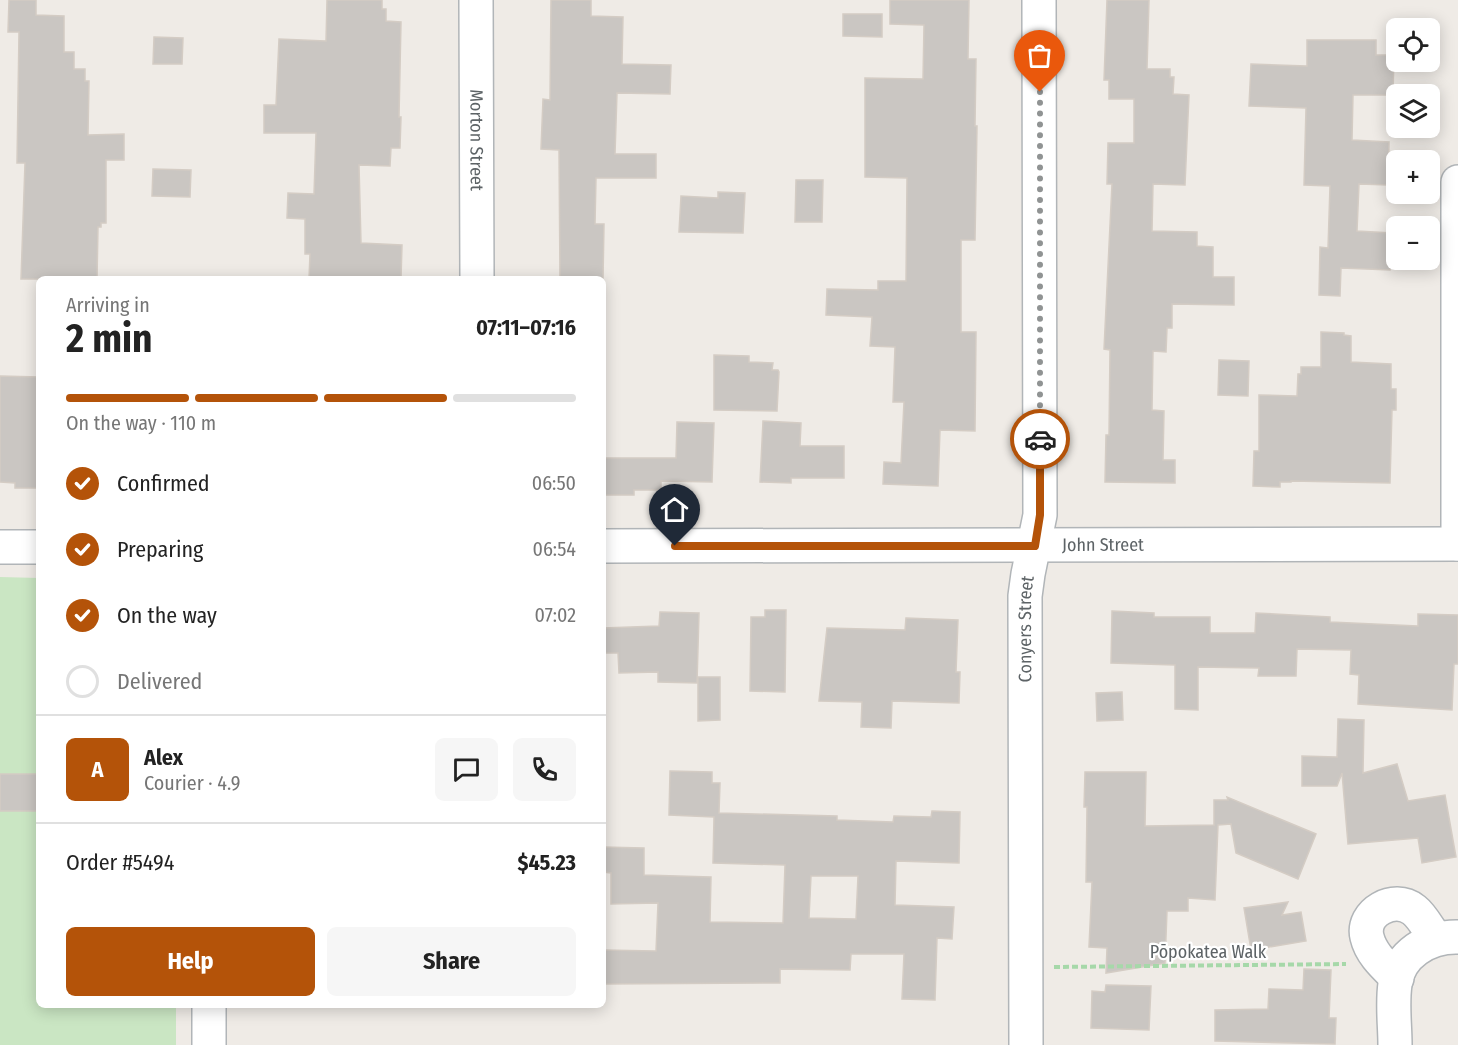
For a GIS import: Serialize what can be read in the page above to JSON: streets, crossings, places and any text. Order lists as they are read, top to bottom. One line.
{"streets":{"street":["Morton Street","John Street","Conyers Street"],"path":["Pōpokatea Walk"]},"crossings":[["John Street","Conyers Street"]],"page":{"map_buttons":["+","−"],"heading":["2 min","Arriving in","07:11–07:16"],"panel":["Alex","Courier · 4.9","Order #5494","$45.23"],"bar":"On the way · 110 m","list":[["Confirmed","06:50"],["Preparing","06:54"],["On the way","07:02"],"Delivered"],"round":"A","buttons":["Help","Share"]}}
